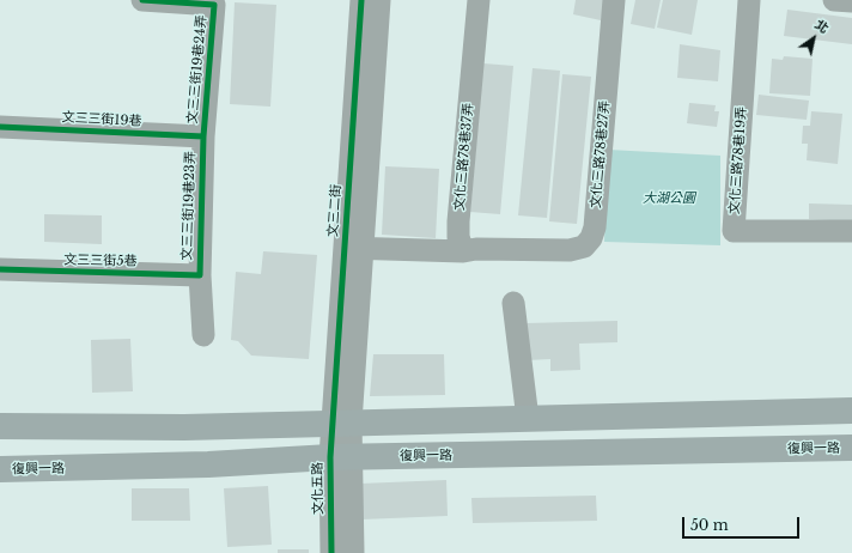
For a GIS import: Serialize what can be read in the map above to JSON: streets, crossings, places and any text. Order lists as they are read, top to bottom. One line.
{"streets":{"main road":["復興一路"],"street":["文三三街19巷24弄","文三三街19巷","文化三路78巷27弄","文化三路78巷37弄","文化三路78巷19弄","文三三街19巷23弄","文三二街","文三三街5巷","文化五路"]},"crossings":[["文三三街19巷24弄","文三三街19巷"],["文三三街19巷24弄","文三三街19巷23弄"],["文三三街19巷","文三三街19巷23弄"],["文化三路78巷27弄","文化三路78巷37弄"],["文三三街19巷23弄","文三三街5巷"],["文三二街","文化五路"],["復興一路","文化五路"]],"parks":["大湖公園"],"scale_bar":"50 m","north":"top right"}
